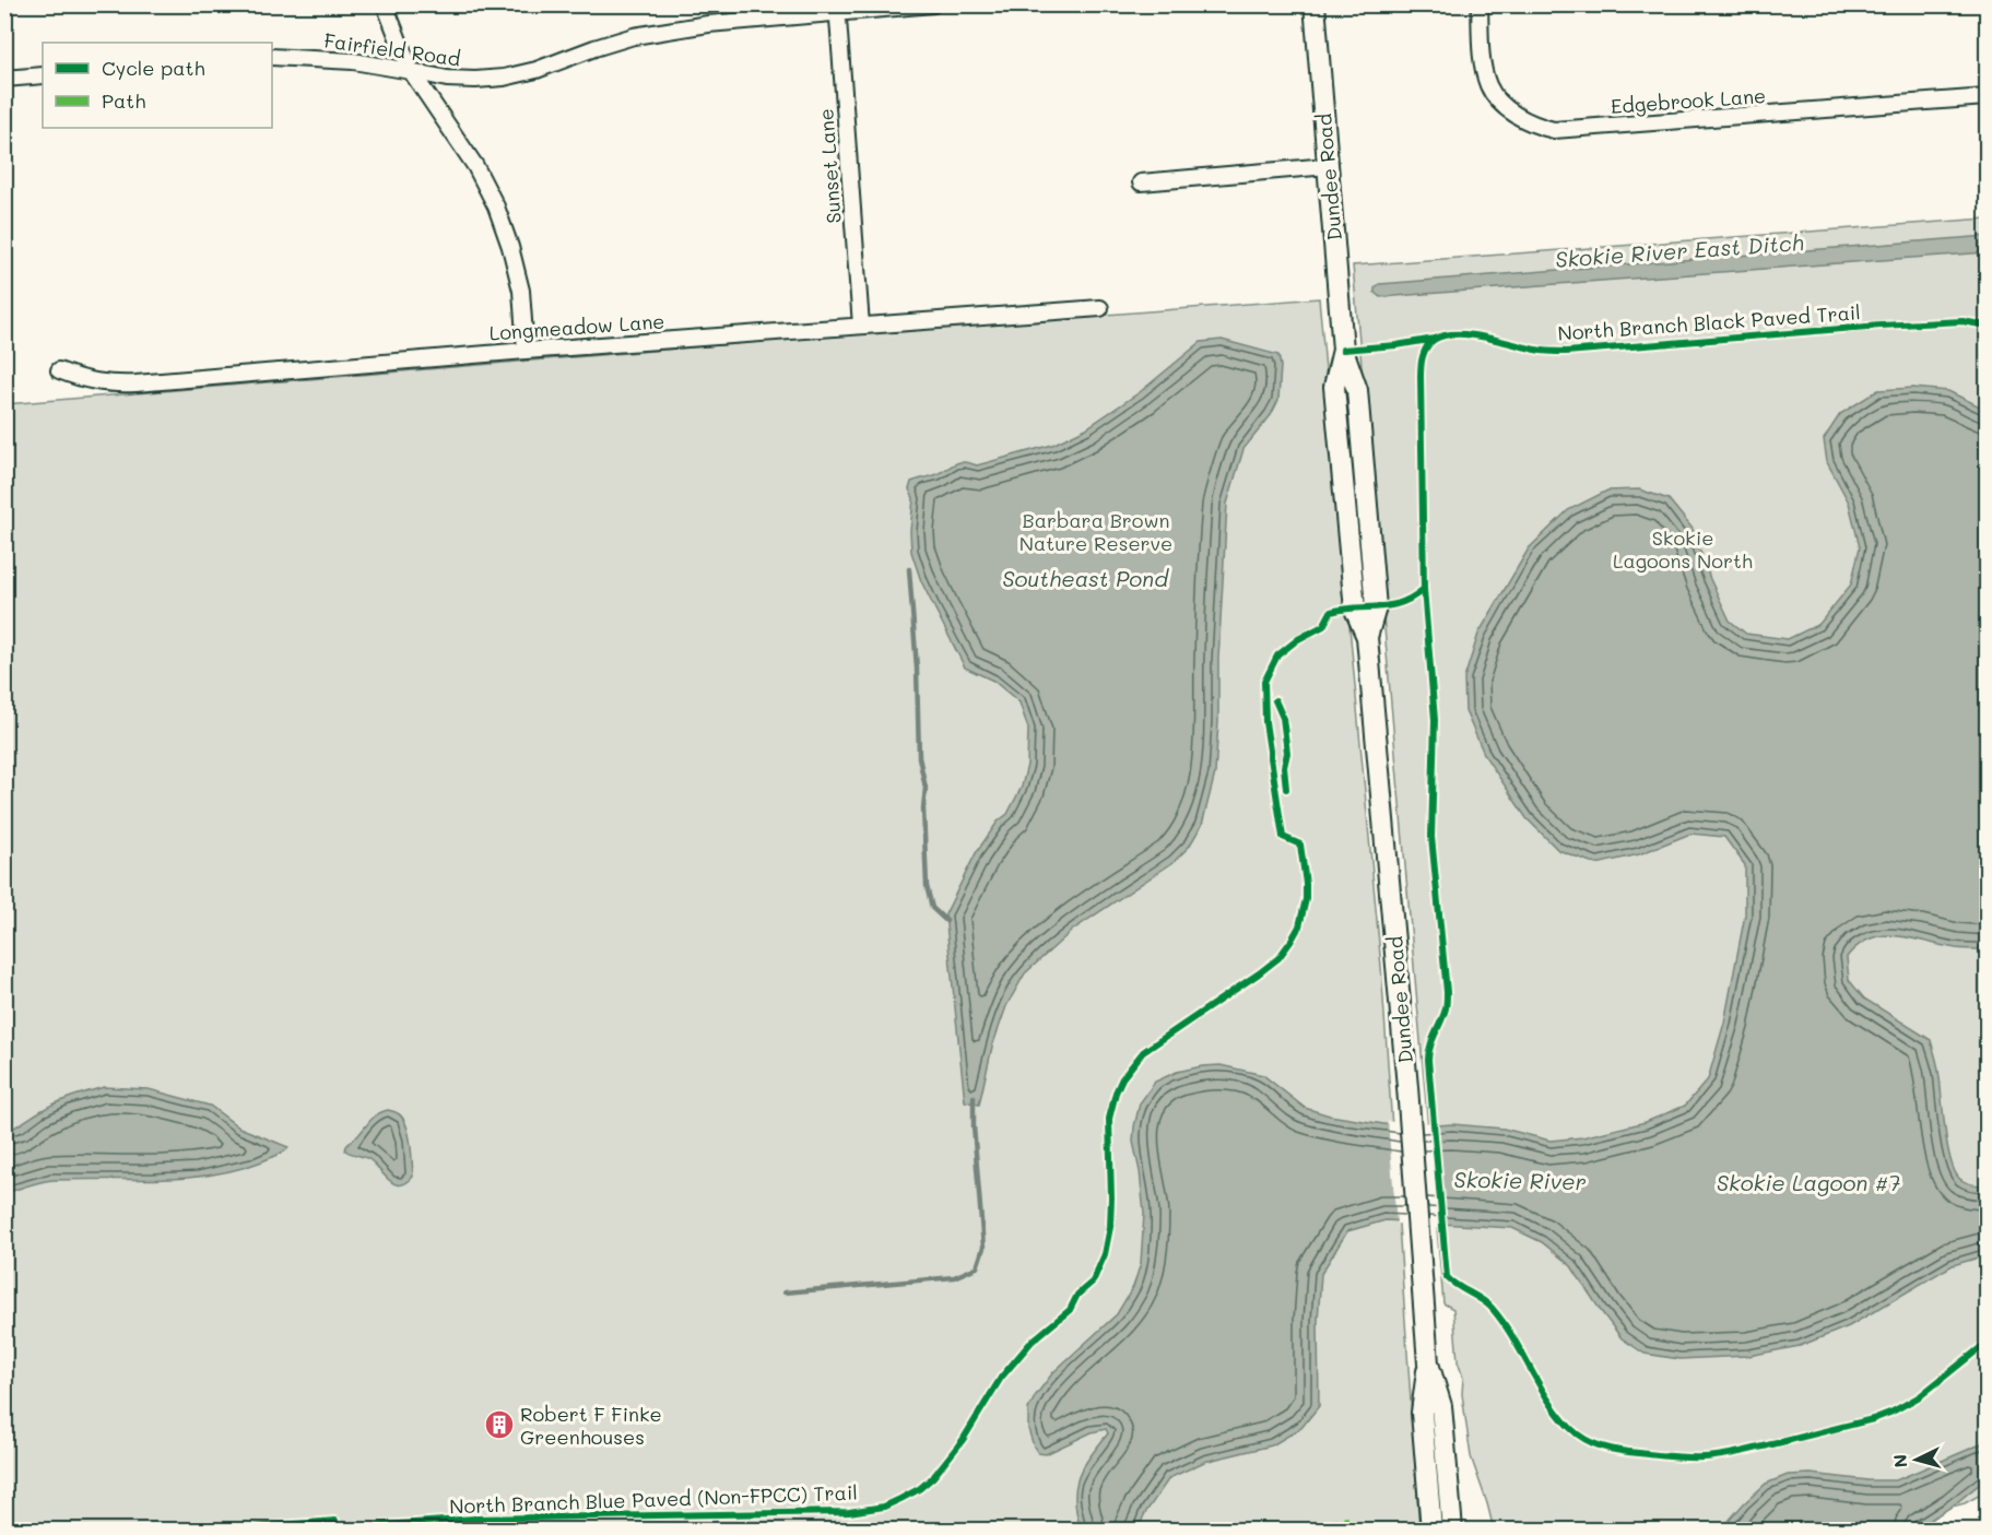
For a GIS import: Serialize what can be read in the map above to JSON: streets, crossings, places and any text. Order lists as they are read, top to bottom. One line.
{"streets":{"main road":["Dundee Road"],"street":["Fairfield Road","Edgebrook Lane","Sunset Lane","Longmeadow Lane"],"cycle path":["North Branch Black Paved Trail","North Branch Blue Paved (Non-FPCC) Trail"]},"crossings":[["Fairfield Road","Sunset Lane"],["Sunset Lane","Longmeadow Lane"]],"water":["Skokie River East Ditch","Southeast Pond","Skokie River","Skokie Lagoon #7"],"parks":["Barbara Brown Nature Reserve","Skokie Lagoons North"],"places":{"building":["Robert F Finke Greenhouses"]},"legend":["Cycle path","Path"],"north":"left"}
